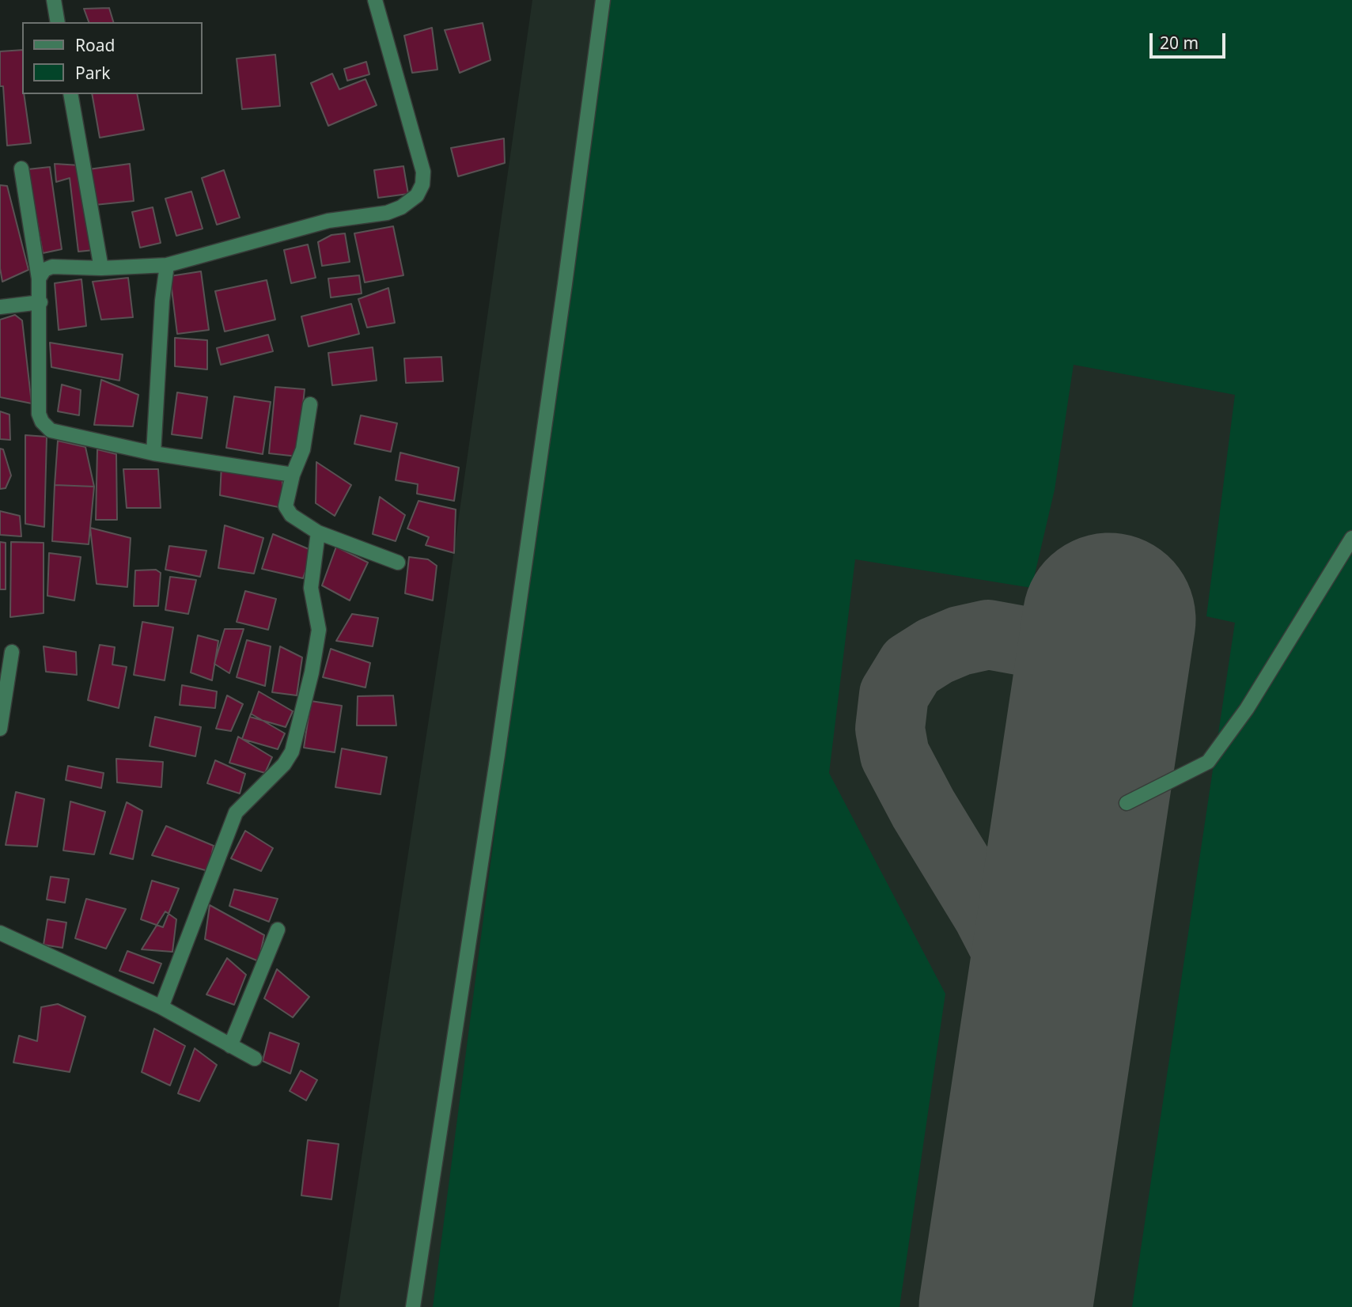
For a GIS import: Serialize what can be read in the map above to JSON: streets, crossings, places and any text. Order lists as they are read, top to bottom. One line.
{"legend":["Road","Park"],"scale_bar":"20 m"}
